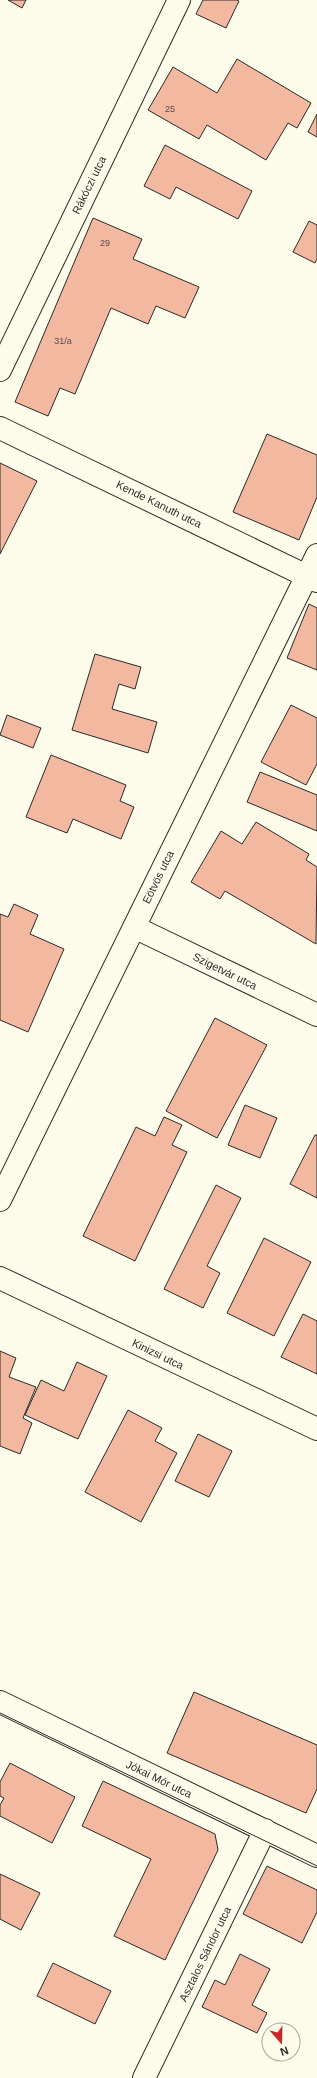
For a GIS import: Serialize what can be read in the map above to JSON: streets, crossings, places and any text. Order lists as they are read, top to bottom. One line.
{"streets":{"street":["Rákóczi utca","Kende Kanuth utca","Eötvös utca","Szigetvár utca","Kinizsi utca","Jókai Mór utca","Asztalos Sándor utca"]},"crossings":[["Kende Kanuth utca","Eötvös utca"],["Eötvös utca","Szigetvár utca"],["Jókai Mór utca","Asztalos Sándor utca"]],"house_numbers":["25","29","31/a"],"north":"bottom"}
